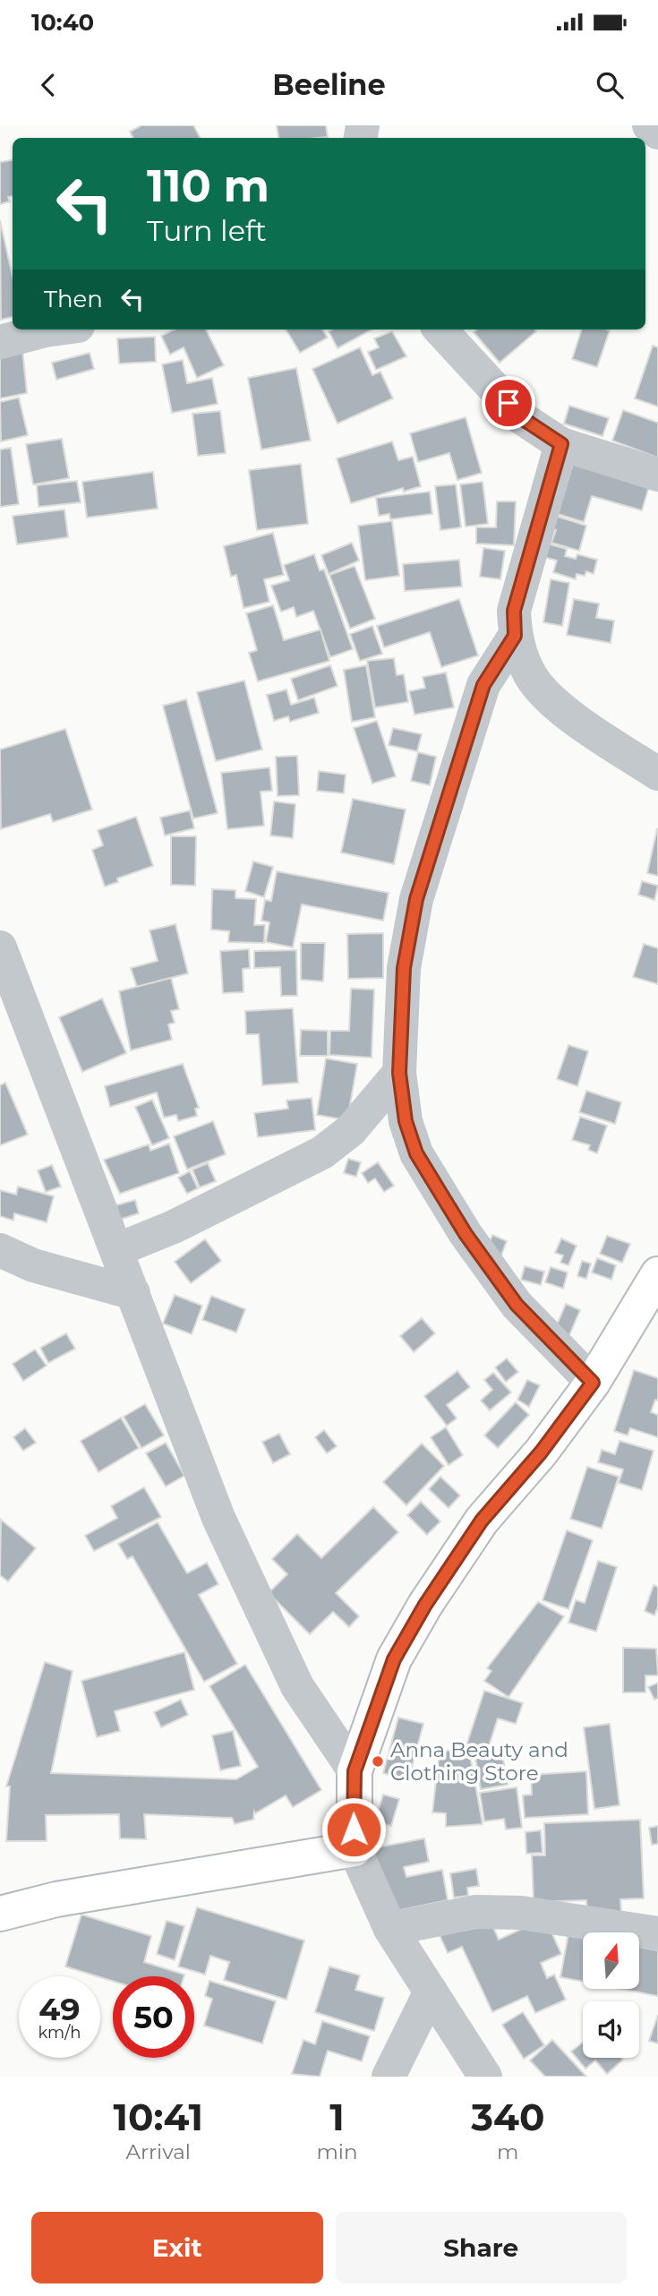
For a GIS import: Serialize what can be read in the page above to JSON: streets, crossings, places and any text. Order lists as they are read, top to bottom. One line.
{"places":["Anna Beauty and Clothing Store"],"north":"top","page":{"status":"10:40","header":"Beeline","turn":["110 m","Turn left"],"then":"Then","speed":"49 km/h","limit":"50","eta":["10:41","Arrival","1","min","340","m"],"buttons":["Exit","Share"]}}
